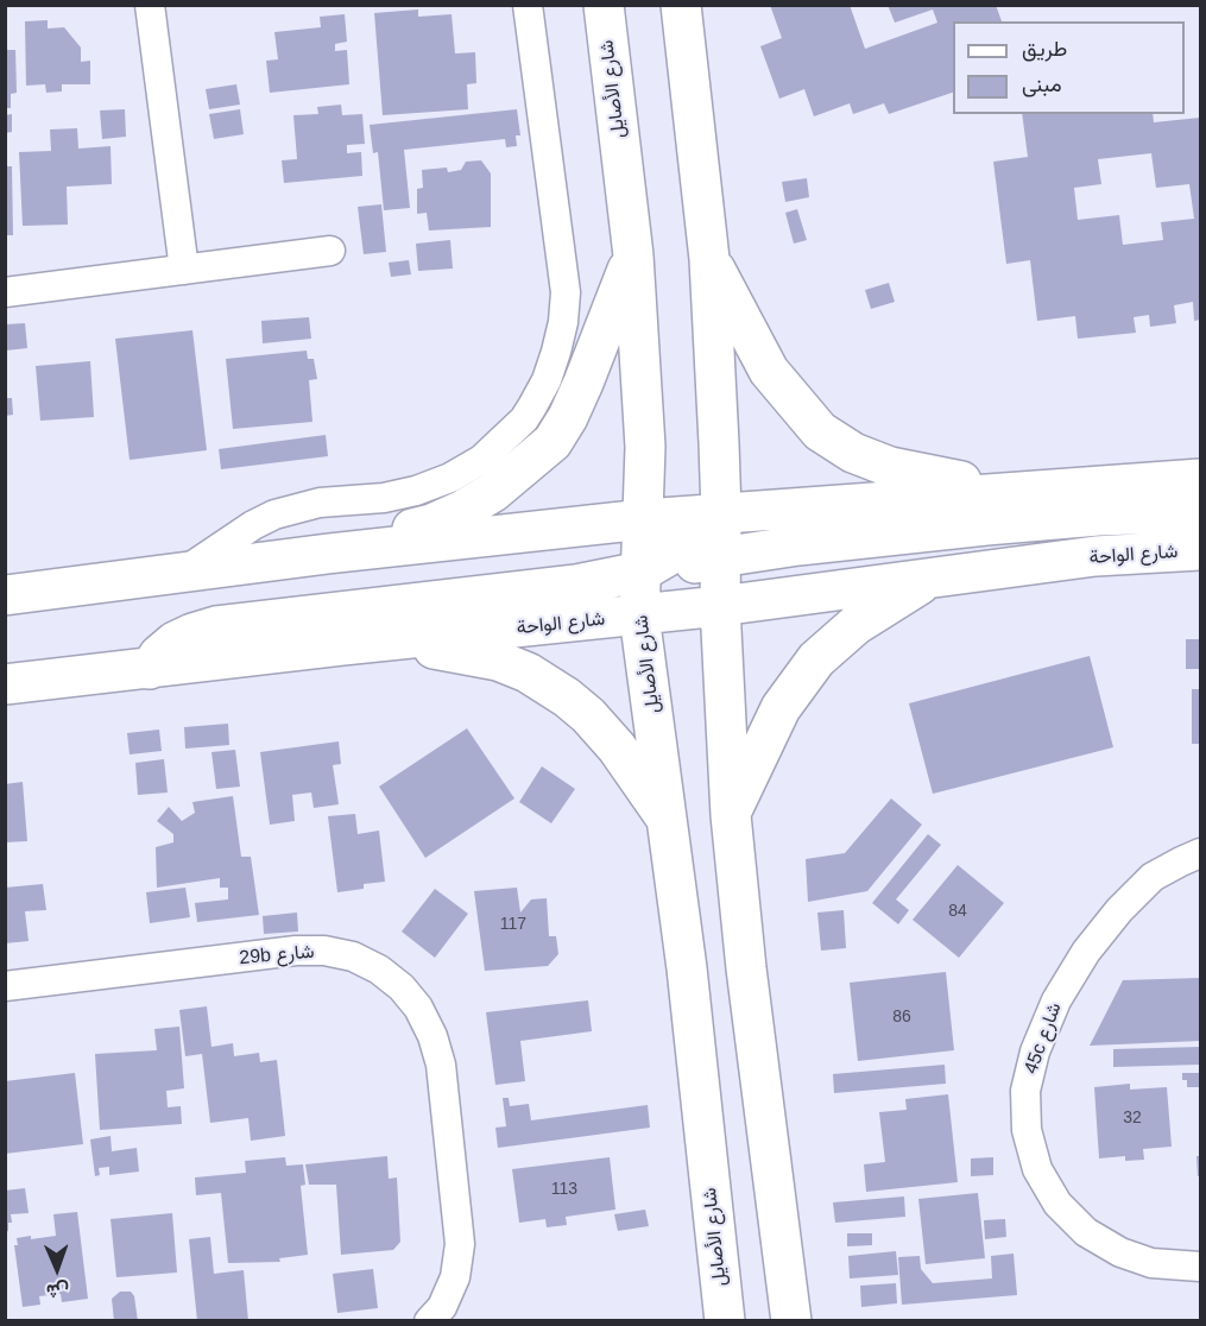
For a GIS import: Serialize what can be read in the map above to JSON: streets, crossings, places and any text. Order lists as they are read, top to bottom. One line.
{"streets":{"main road":["شارع الأصايل","شارع الواحة"],"street":["29b شارع","45c شارع"]},"crossings":[["شارع الأصايل","شارع الواحة"]],"house_numbers":["84","117","86","32","113"],"legend":["طريق","مبنى"],"north":"bottom"}
